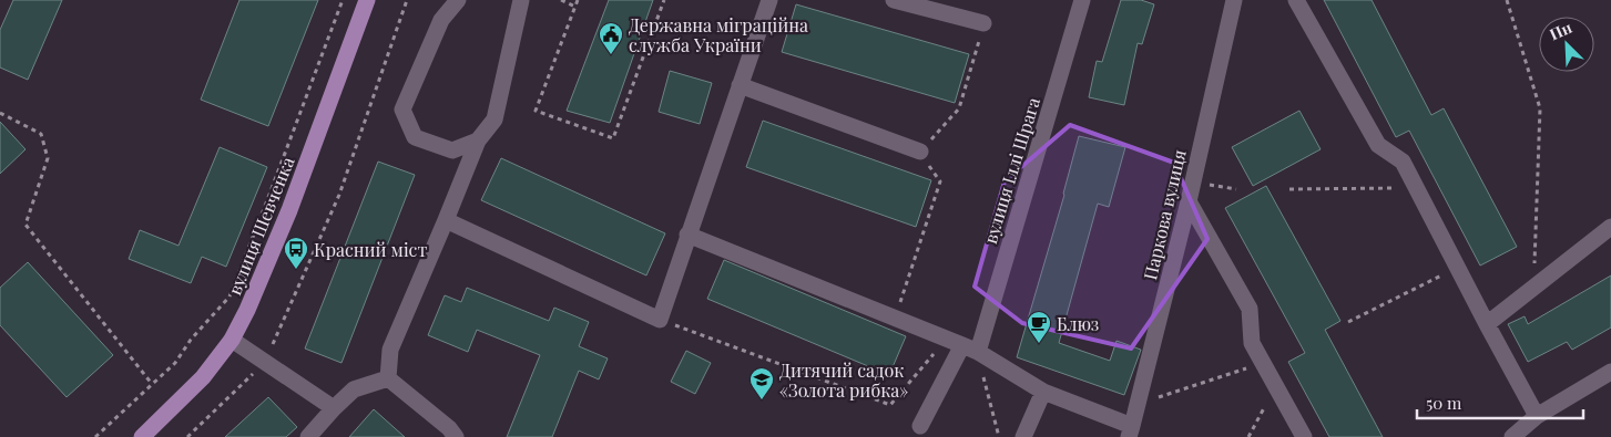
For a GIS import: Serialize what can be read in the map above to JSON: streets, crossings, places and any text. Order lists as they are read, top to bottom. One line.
{"streets":{"main road":["вулиця Шевченка"],"street":["вулиця Іллі Шрага","Паркова вулиця"]},"places":{"public building":["Державна міграційна служба України"],"bus stop":["Красний міст"],"cafe":["Блюз"],"school or university":["Дитячий садок «Золота рибка»"]},"scale_bar":"50 m","north":"top left"}
